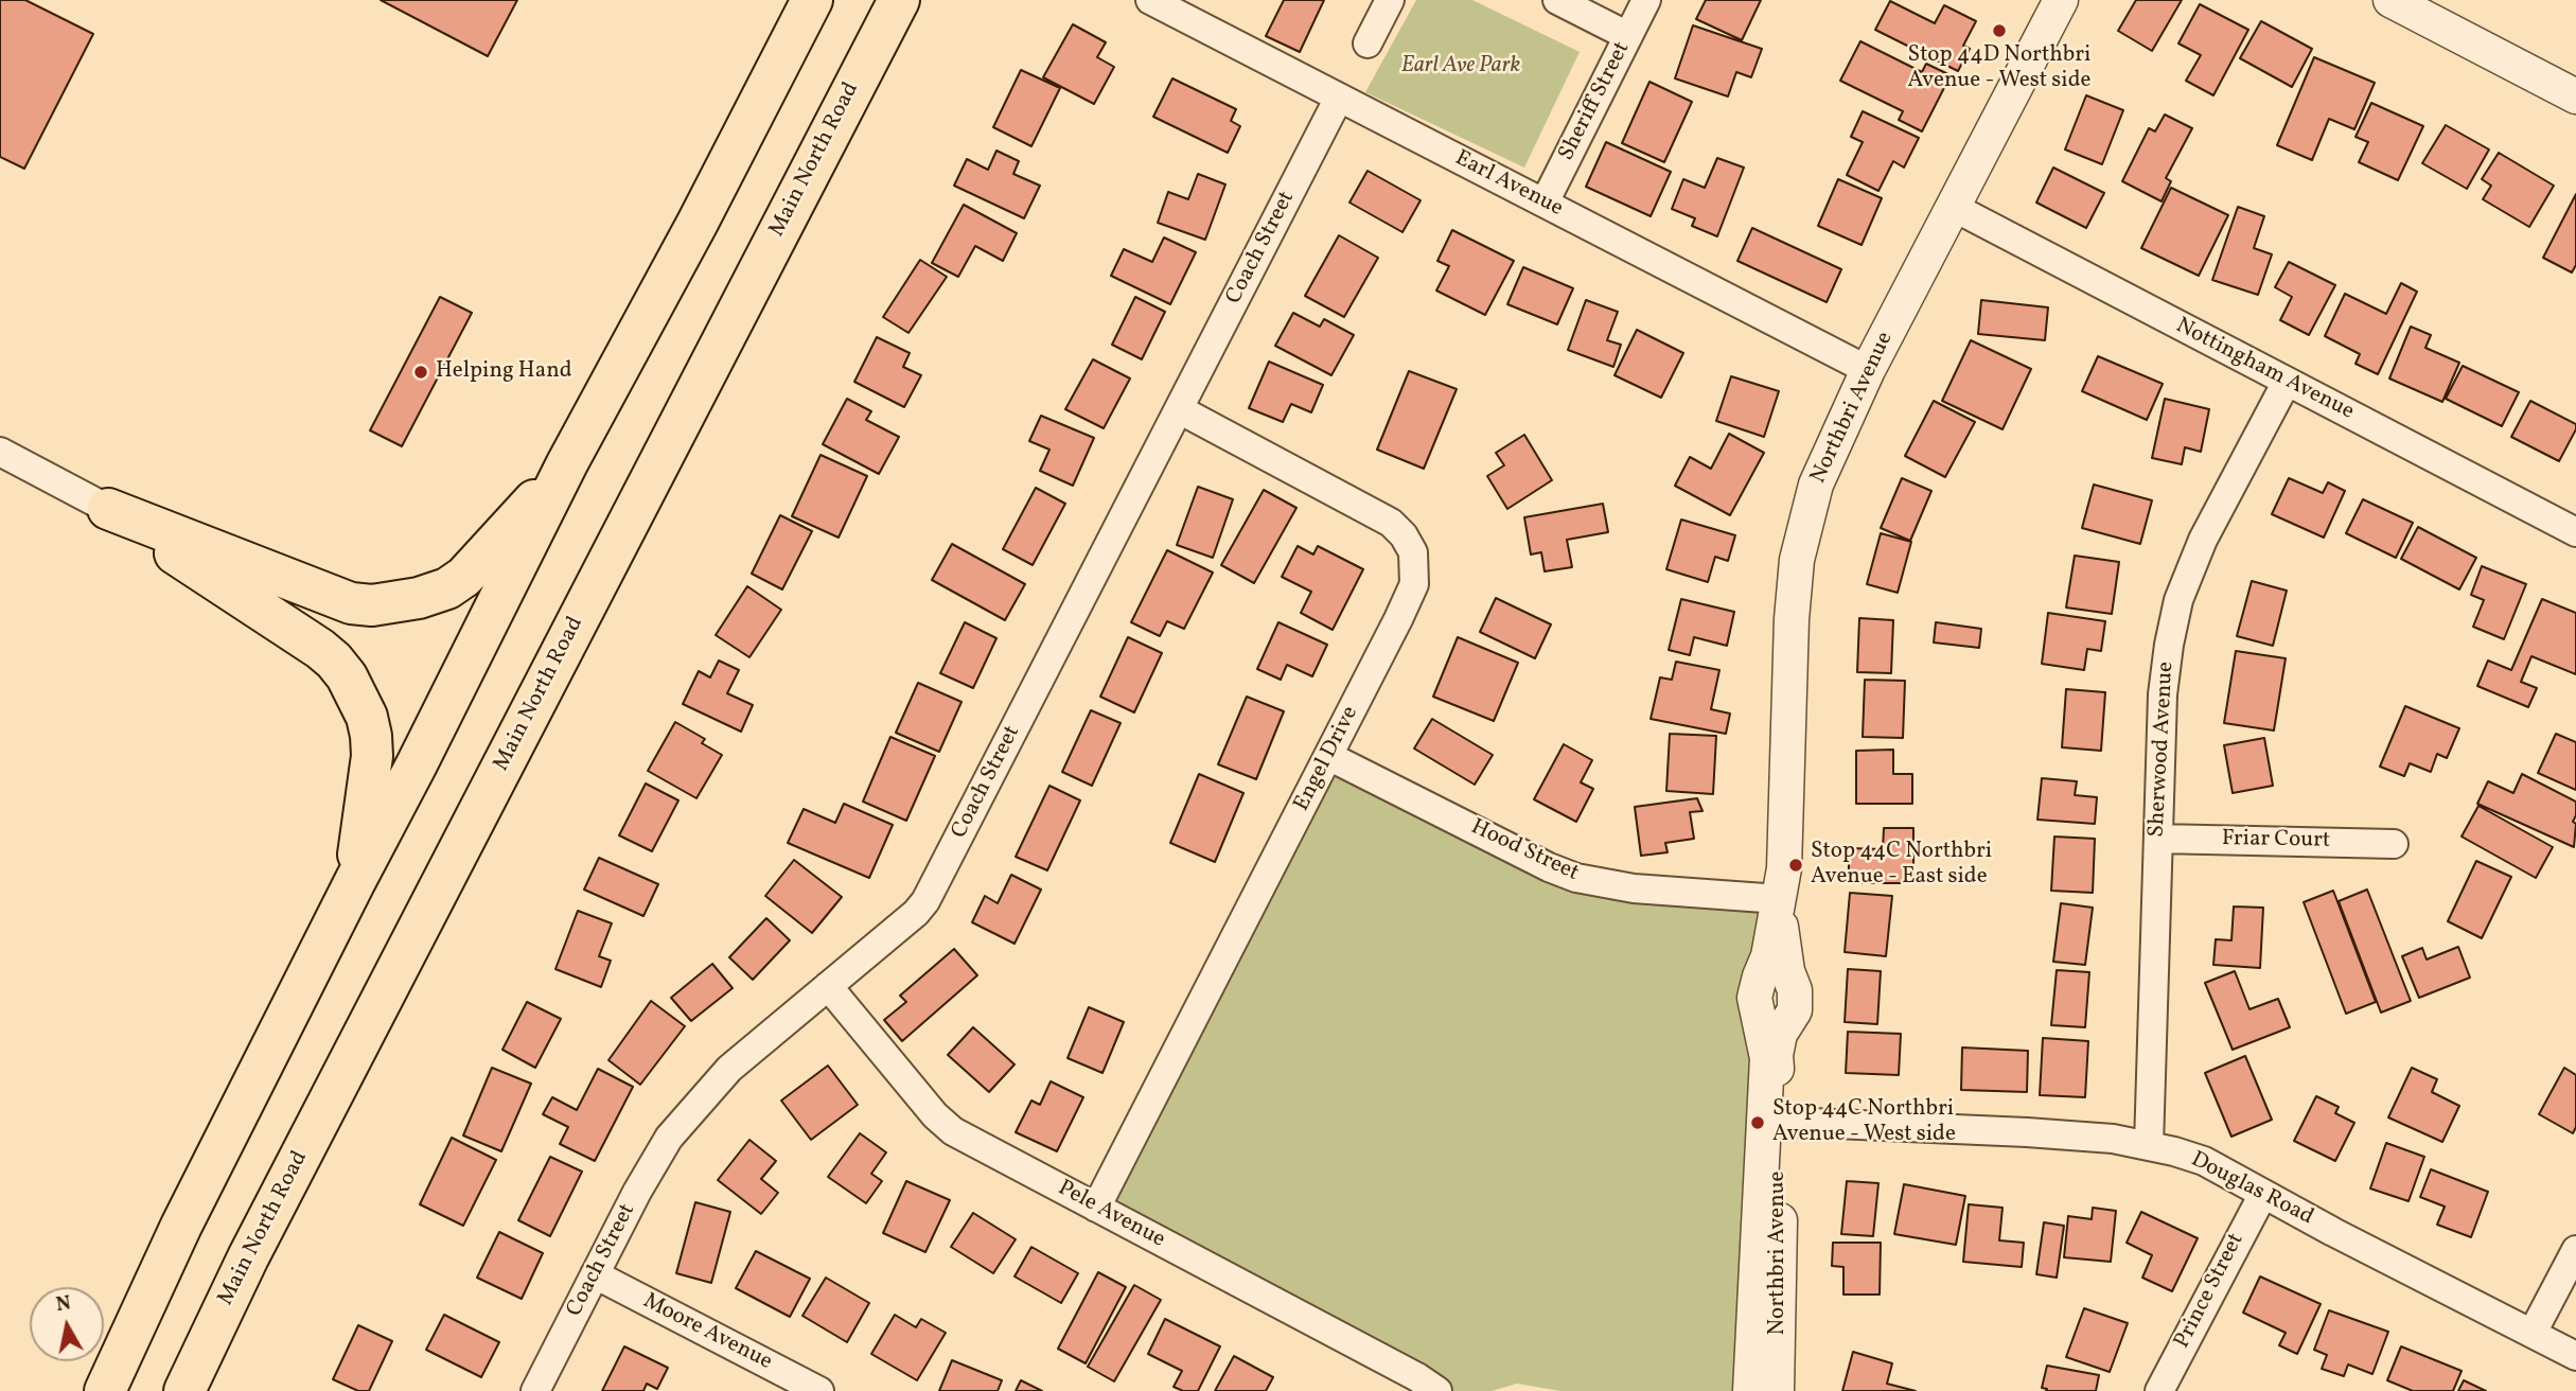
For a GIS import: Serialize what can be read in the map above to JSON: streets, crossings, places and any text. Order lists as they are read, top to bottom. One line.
{"streets":{"highway":["Main North Road"],"street":["Sheriff Street","Earl Avenue","Coach Street","Nottingham Avenue","Northbri Avenue","Sherwood Avenue","Engel Drive","Friar Court","Hood Street","Douglas Road","Pele Avenue","Prince Street","Moore Avenue"]},"crossings":[["Sheriff Street","Earl Avenue"],["Earl Avenue","Coach Street"],["Earl Avenue","Northbri Avenue"],["Coach Street","Engel Drive"],["Coach Street","Pele Avenue"],["Coach Street","Moore Avenue"],["Nottingham Avenue","Northbri Avenue"],["Nottingham Avenue","Sherwood Avenue"],["Northbri Avenue","Hood Street"],["Northbri Avenue","Douglas Road"],["Sherwood Avenue","Friar Court"],["Sherwood Avenue","Douglas Road"],["Engel Drive","Hood Street"],["Engel Drive","Pele Avenue"],["Douglas Road","Prince Street"]],"parks":["Earl Ave Park"],"places":["Stop 44D Northbri Avenue - West side","Helping Hand","Stop 44C Northbri Avenue - East side","Stop 44C Northbri Avenue - West side"],"north":"top"}
